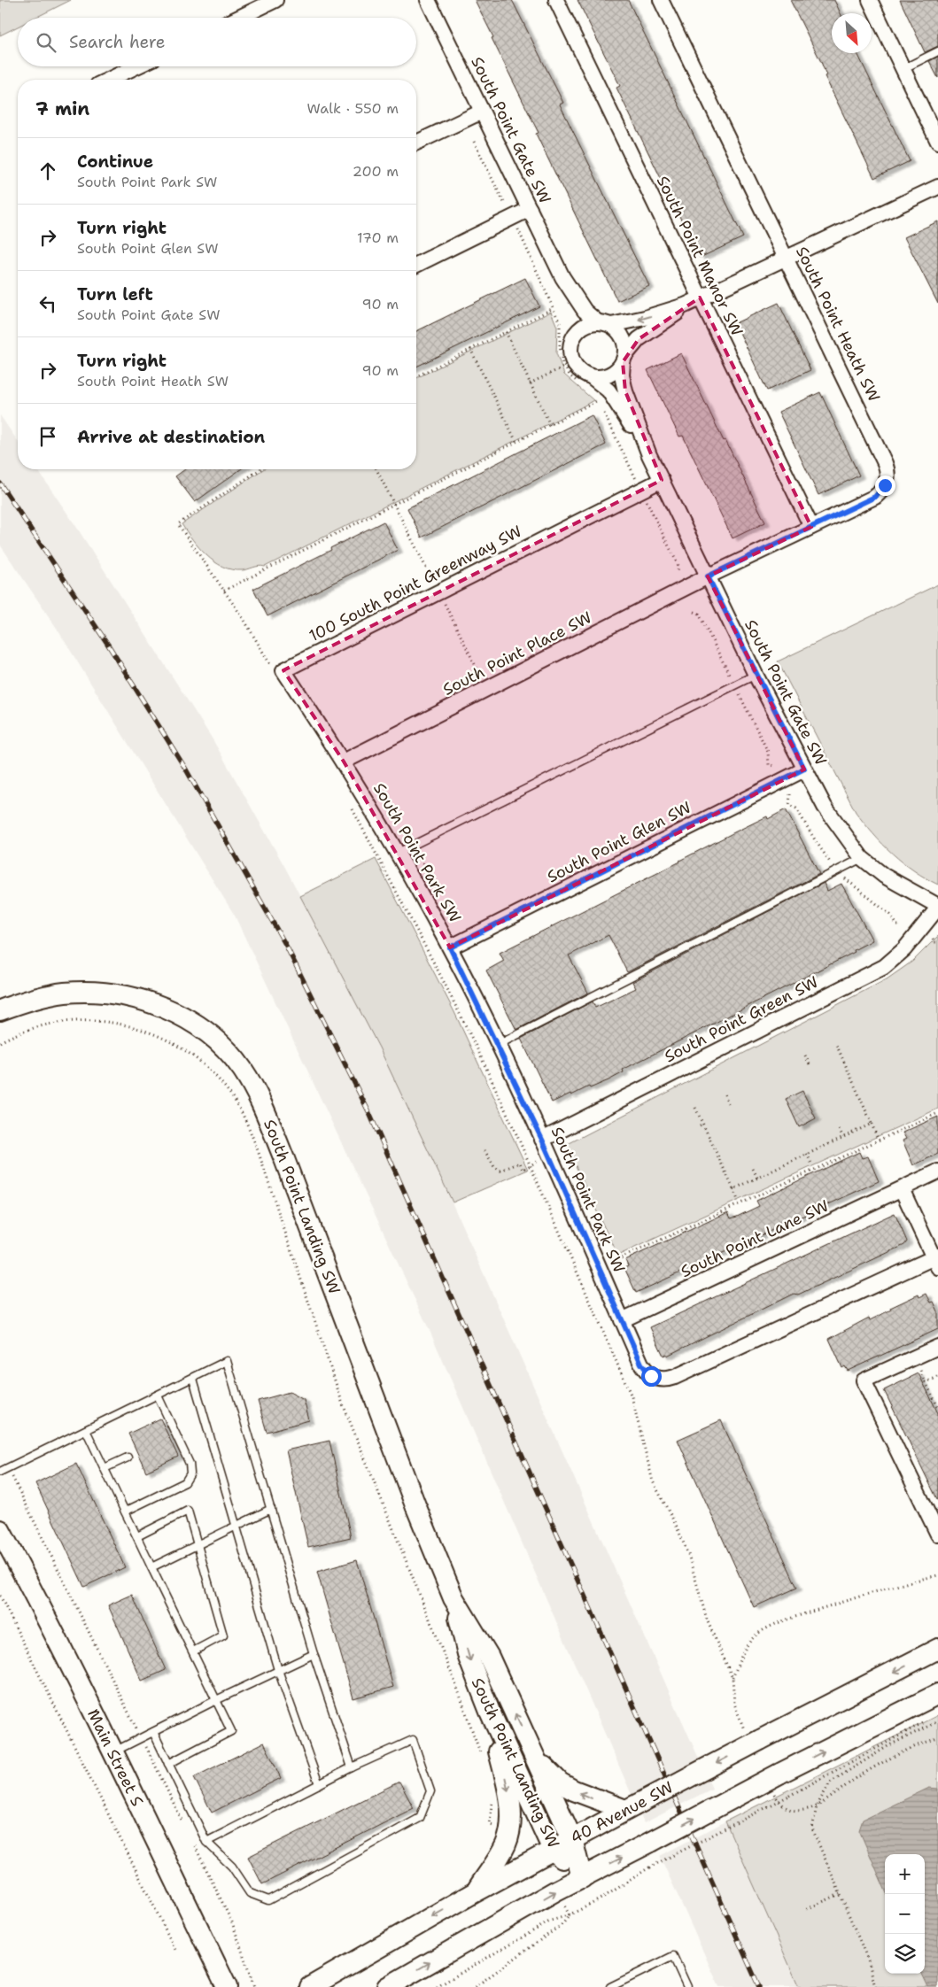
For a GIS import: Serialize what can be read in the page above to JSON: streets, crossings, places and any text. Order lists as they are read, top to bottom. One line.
{"streets":{"main road":["South Point Landing SW","Main Street S","40 Avenue SW"],"street":["South Point Gate SW","South Point Manor SW","South Point Heath SW","100 South Point Greenway SW","South Point Place SW","South Point Glen SW","South Point Park SW","South Point Green SW","South Point Lane SW"]},"crossings":[["South Point Gate SW","South Point Heath SW"],["South Point Gate SW","100 South Point Greenway SW"],["South Point Gate SW","South Point Place SW"],["South Point Gate SW","South Point Glen SW"],["South Point Gate SW","South Point Green SW"],["South Point Manor SW","South Point Heath SW"],["South Point Heath SW","South Point Place SW"],["100 South Point Greenway SW","South Point Place SW"],["100 South Point Greenway SW","South Point Park SW"],["South Point Place SW","South Point Park SW"],["South Point Glen SW","South Point Park SW"],["South Point Park SW","South Point Green SW"],["South Point Park SW","South Point Lane SW"],["South Point Landing SW","40 Avenue SW"]],"north":"bottom right","page":{"search":"Search here","heading":["7 min","Walk · 550 m"],"list":[["Continue","South Point Park SW","200 m"],["Turn right","South Point Glen SW","170 m"],["Turn left","South Point Gate SW","90 m"],["Turn right","South Point Heath SW","90 m"],"Arrive at destination"],"map_buttons":["+","−"]}}
